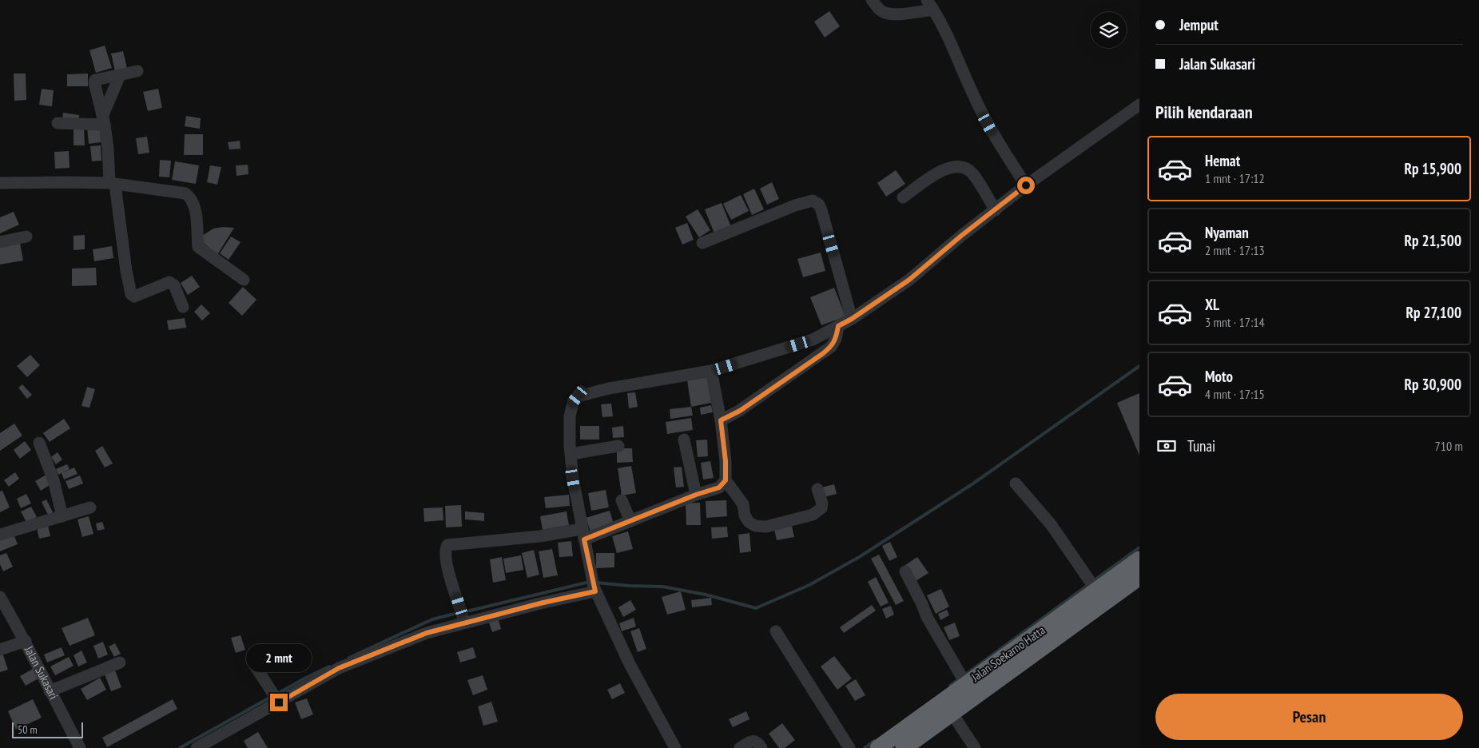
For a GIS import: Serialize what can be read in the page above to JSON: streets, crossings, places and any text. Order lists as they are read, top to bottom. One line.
{"streets":{"highway":["Jalan Soekarno Hatta"],"street":["Jalan Sukasari"]},"scale_bar":"50 m","page":{"banner":["Jemput","Jalan Sukasari"],"heading":"Pilih kendaraan","list":[{"name":"Hemat","note":"1 mnt · 17:12","value":"Rp 15,900"},{"name":"Nyaman","note":"2 mnt · 17:13","value":"Rp 21,500"},{"name":"XL","note":"3 mnt · 17:14","value":"Rp 27,100"},{"name":"Moto","note":"4 mnt · 17:15","value":"Rp 30,900"}],"pay":["Tunai","710 m"],"bubble":"2 mnt","buttons":"Pesan","scale":"50 m"}}
